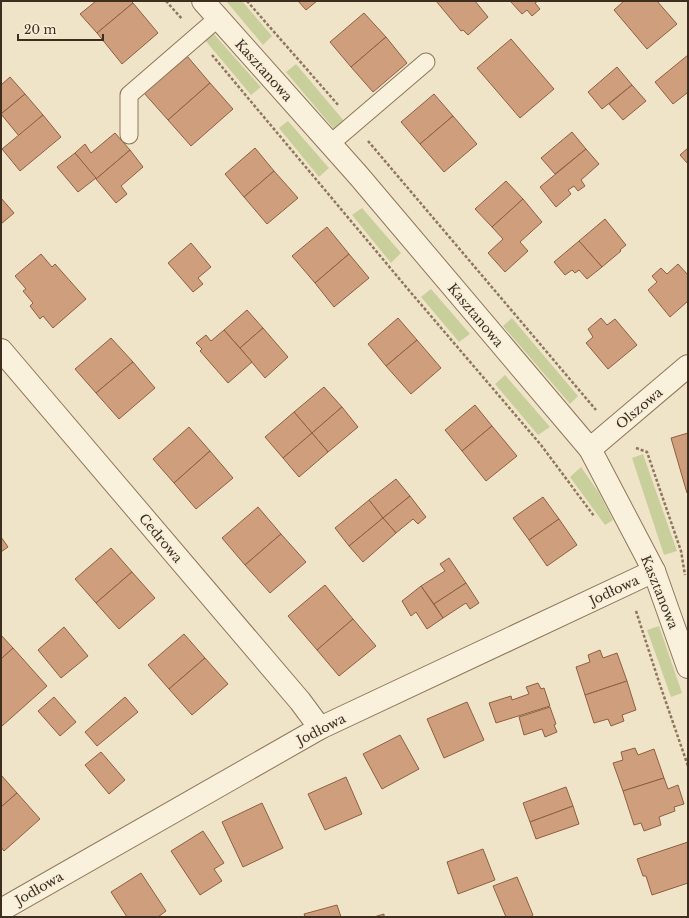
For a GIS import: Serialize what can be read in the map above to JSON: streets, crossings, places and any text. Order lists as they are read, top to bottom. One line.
{"streets":{"street":["Kasztanowa","Olszowa","Cedrowa","Jodłowa"]},"crossings":[["Kasztanowa","Olszowa"],["Kasztanowa","Jodłowa"],["Cedrowa","Jodłowa"]],"scale_bar":"20 m"}
